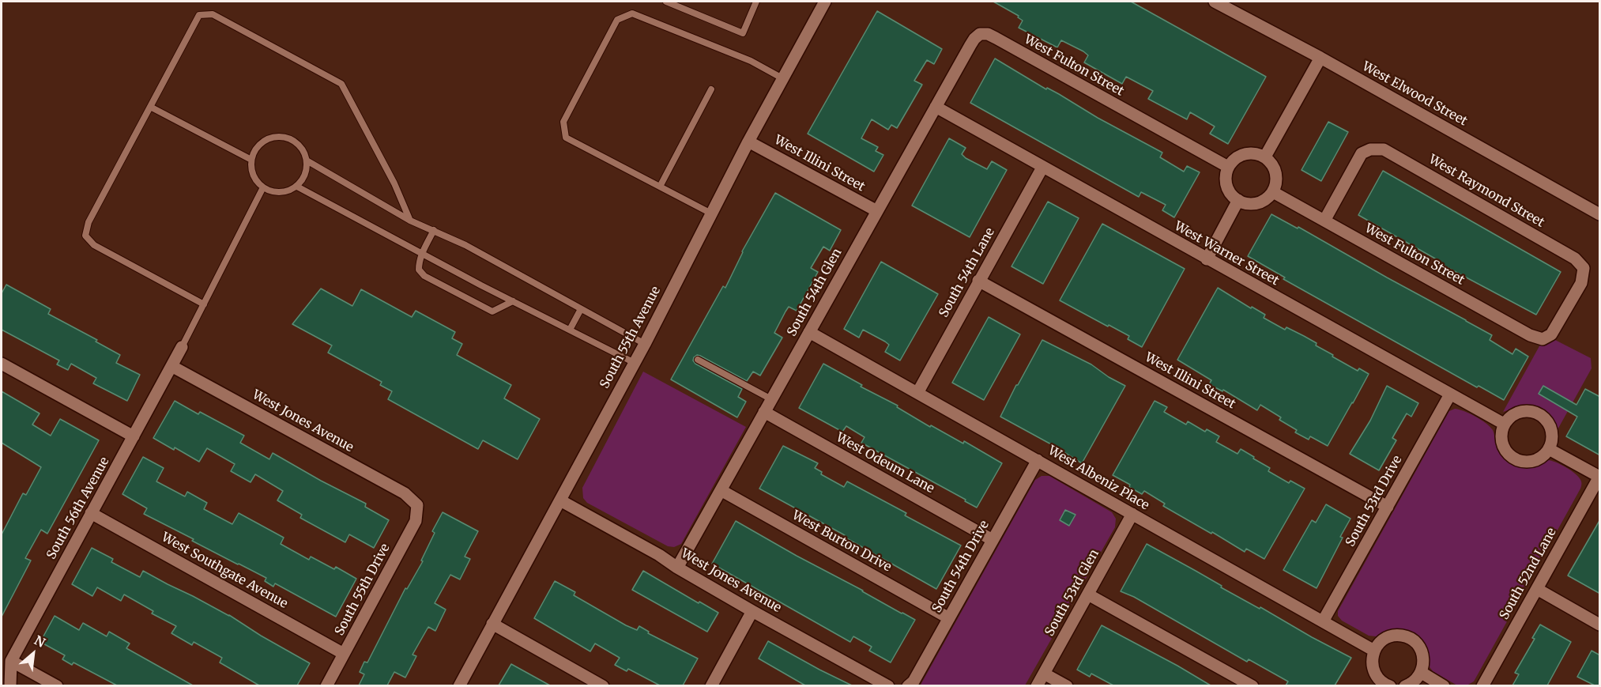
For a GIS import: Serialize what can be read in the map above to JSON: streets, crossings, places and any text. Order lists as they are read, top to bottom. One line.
{"streets":{"street":["West Fulton Street","West Elwood Street","West Illini Street","West Raymond Street","West Warner Street","South 54th Lane","South 54th Glen","South 55th Avenue","West Jones Avenue","West Odeum Lane","West Albeniz Place","South 53rd Drive","South 56th Avenue","West Burton Drive","South 54th Drive","West Southgate Avenue","South 52nd Lane","South 55th Drive","South 53rd Glen"]},"crossings":[["West Fulton Street","West Raymond Street"],["West Fulton Street","South 54th Glen"],["West Illini Street","South 54th Lane"],["West Illini Street","South 54th Glen"],["West Illini Street","South 55th Avenue"],["West Illini Street","South 53rd Drive"],["West Warner Street","South 54th Lane"],["West Warner Street","South 54th Glen"],["West Warner Street","South 53rd Drive"],["South 54th Lane","West Albeniz Place"],["South 54th Glen","West Jones Avenue"],["South 54th Glen","West Odeum Lane"],["South 54th Glen","West Albeniz Place"],["South 54th Glen","West Burton Drive"],["South 55th Avenue","West Jones Avenue"],["West Jones Avenue","South 56th Avenue"],["West Jones Avenue","South 55th Drive"],["West Odeum Lane","South 54th Drive"],["West Albeniz Place","South 53rd Drive"],["West Albeniz Place","South 54th Drive"],["West Albeniz Place","South 53rd Glen"],["South 56th Avenue","West Southgate Avenue"],["West Burton Drive","South 54th Drive"],["West Southgate Avenue","South 55th Drive"]],"north":"top right"}
